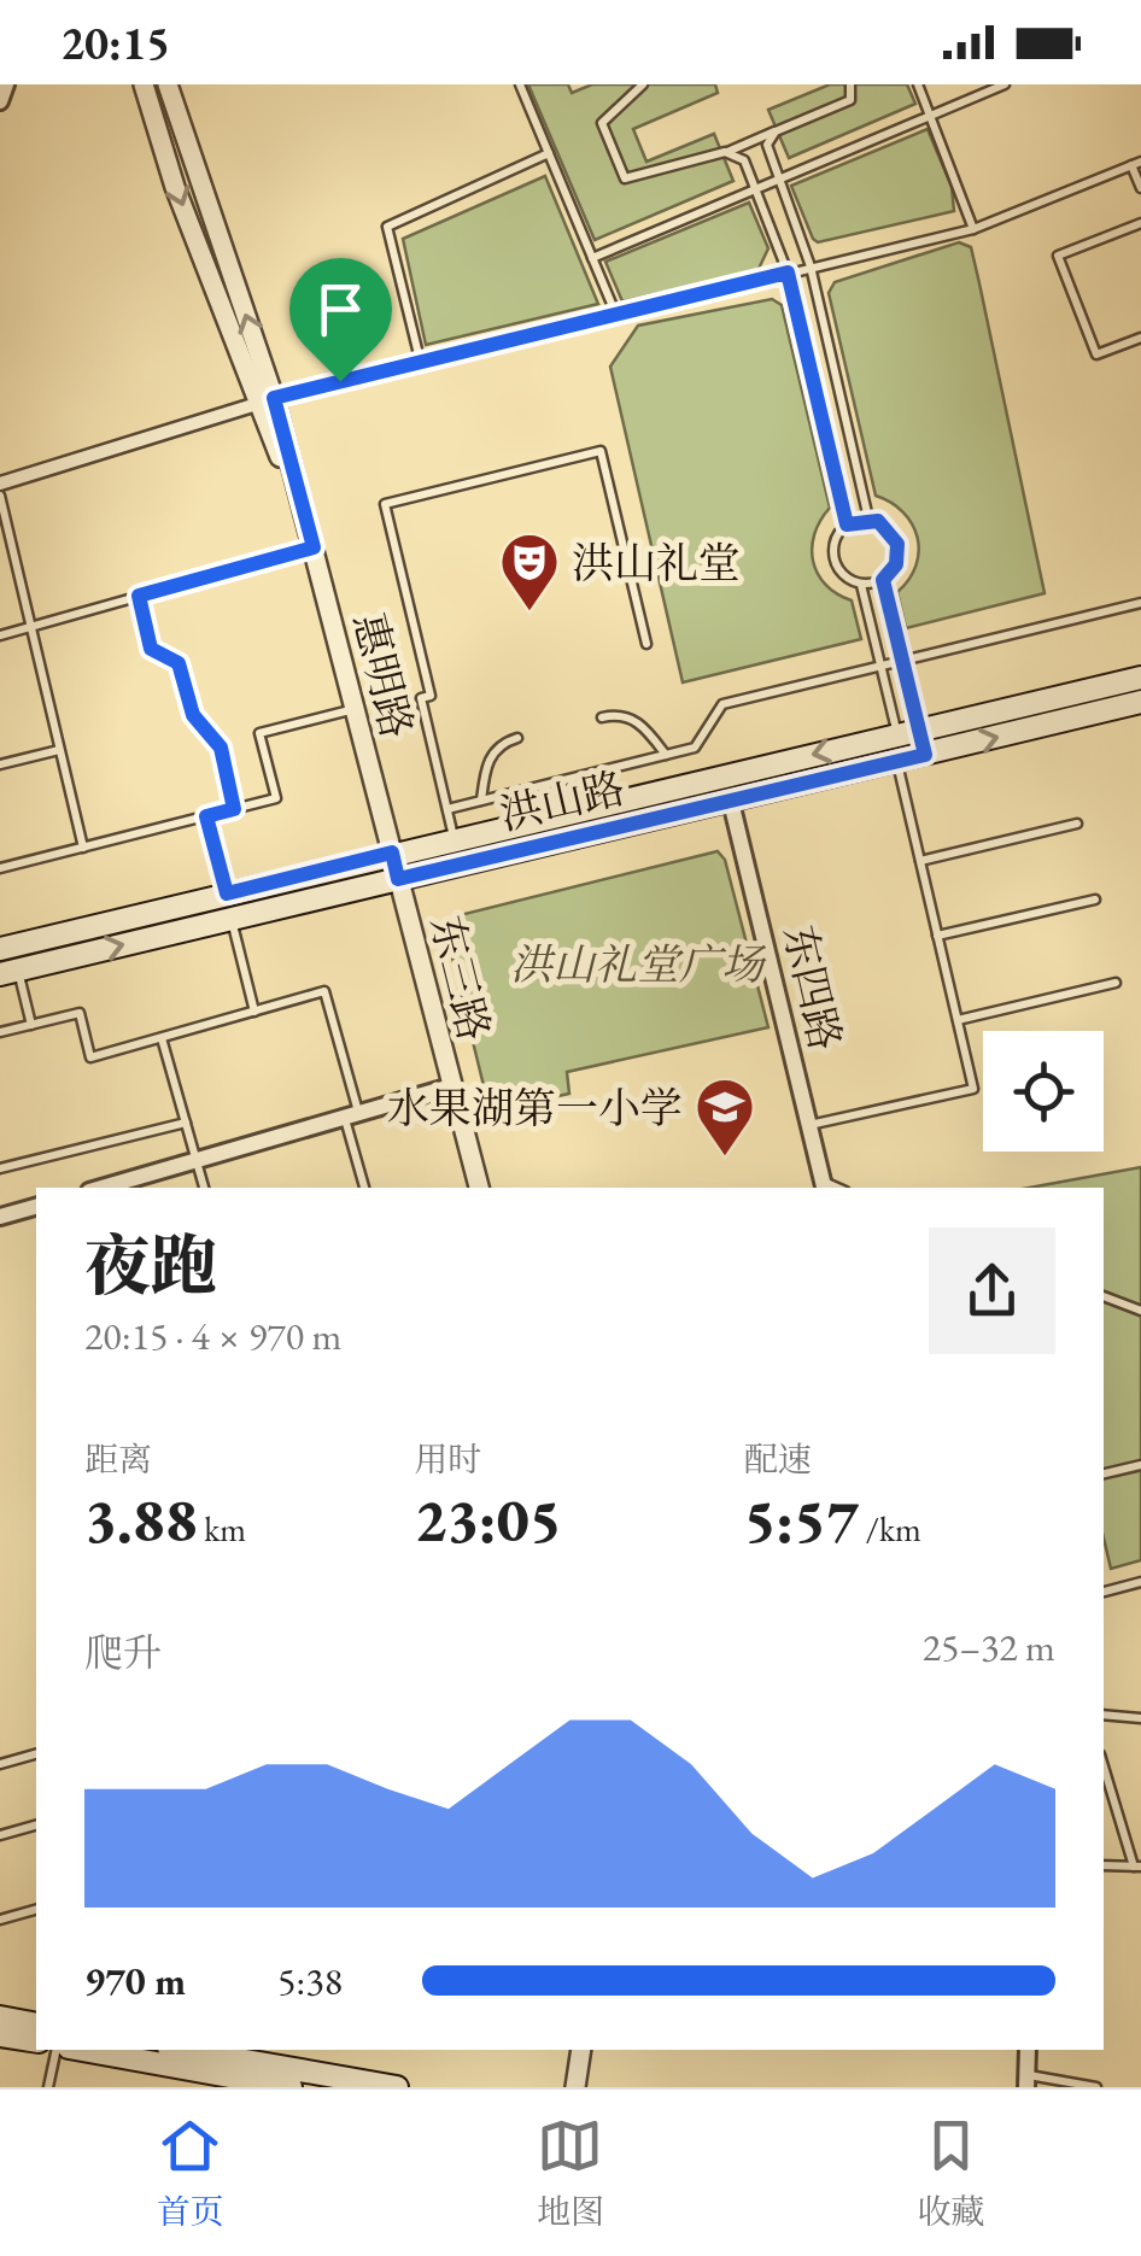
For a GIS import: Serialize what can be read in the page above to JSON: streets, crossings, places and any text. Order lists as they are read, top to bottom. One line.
{"streets":{"main road":["洪山路"],"street":["惠明路","东三路","东四路"]},"crossings":[["惠明路","洪山路"],["惠明路","东三路"],["洪山路","东三路"],["洪山路","东四路"]],"parks":["洪山礼堂广场"],"places":{"theatre":["洪山礼堂"],"school or university":["水果湖第一小学"]},"page":{"status":"20:15","heading":["夜跑","20:15 · 4 × 970 m"],"stats":[["距离","3.88 km"],["用时","23:05"],["配速","5:57 /km"]],"chart":["爬升","25–32 m"],"list":[{"name":"970 m","note":"5:38"}],"tabs":["首页","地图","收藏"]}}
